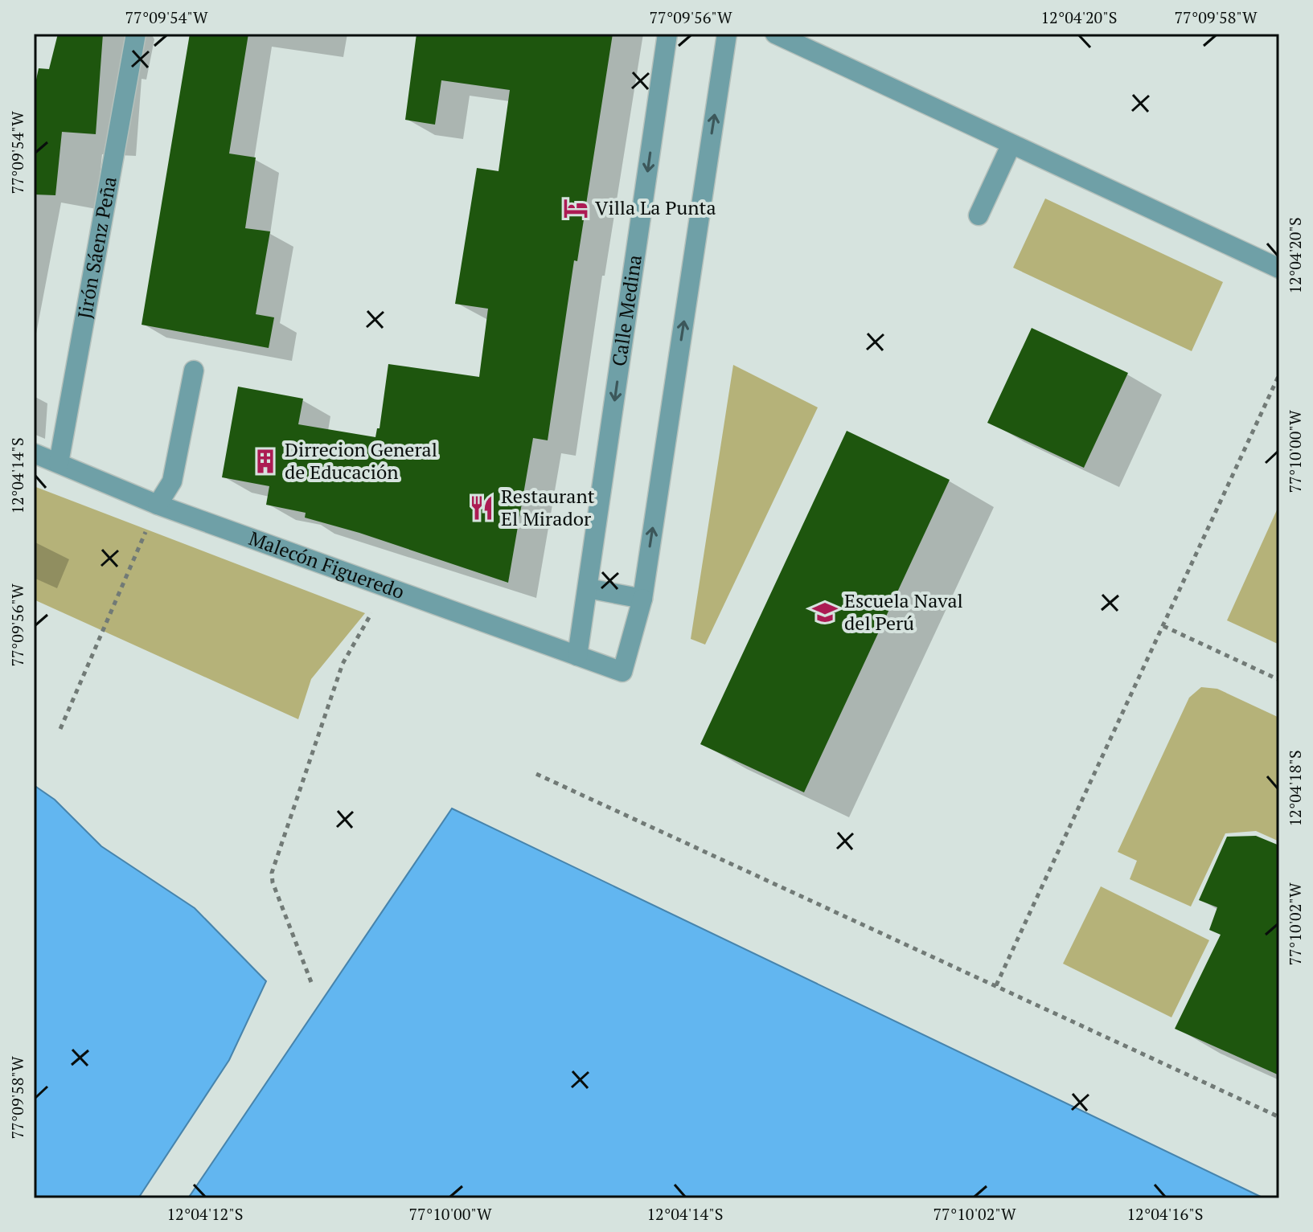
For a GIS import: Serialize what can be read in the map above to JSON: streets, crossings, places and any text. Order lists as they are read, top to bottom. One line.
{"streets":{"street":["Jirón Sáenz Peña","Calle Medina","Malecón Figueredo"]},"crossings":[["Jirón Sáenz Peña","Malecón Figueredo"],["Calle Medina","Malecón Figueredo"]],"places":{"hotel":["Villa La Punta"],"building":["Dirrecion General de Educación"],"restaurant":["Restaurant El Mirador"],"school or university":["Escuela Naval del Perú"]},"coordinates":["77°09'54\"W","77°09'56\"W","12°04'20\"S","77°09'58\"W","77°10'00\"W","12°04'14\"S","12°04'18\"S","77°10'02\"W","12°04'12\"S","12°04'16\"S"]}
